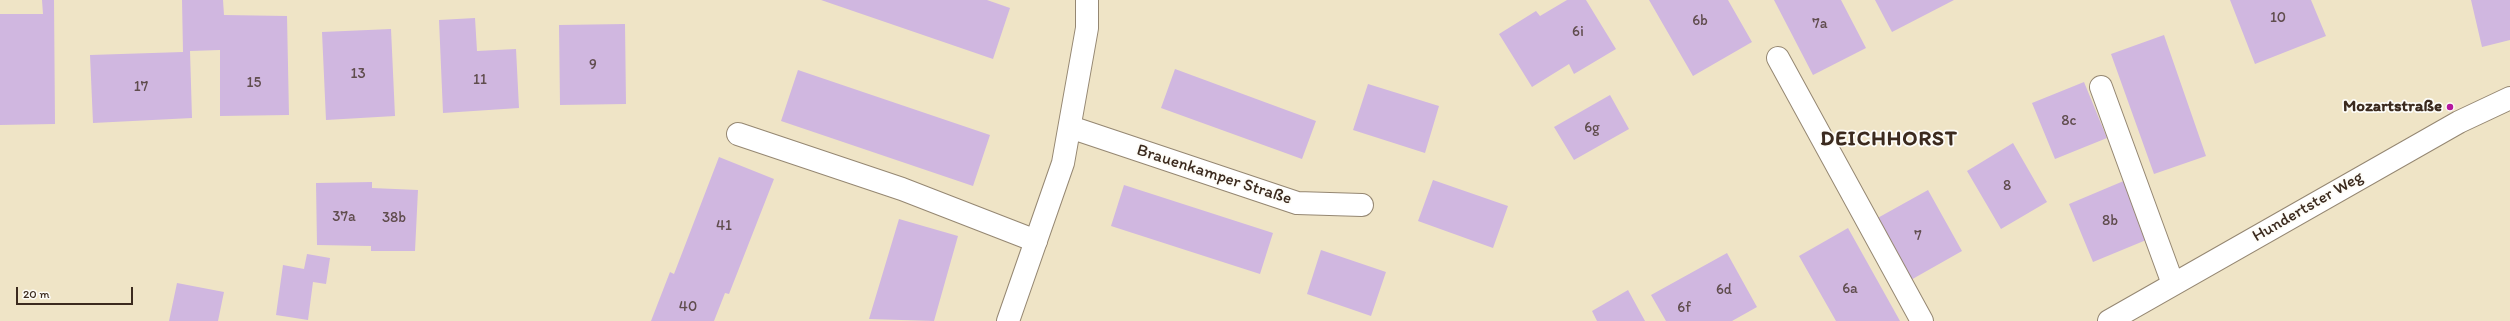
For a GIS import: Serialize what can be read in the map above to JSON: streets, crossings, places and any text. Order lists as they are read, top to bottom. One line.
{"streets":{"street":["Brauenkamper Straße","Hundertster Weg"]},"districts":["DEICHHORST"],"places":["Mozartstraße"],"house_numbers":["10","6b","7a","6i","9","13","11","15","17","8c","6g","8","37a","38b","8b","41","7","6a","6d","40","6f"],"scale_bar":"20 m"}
